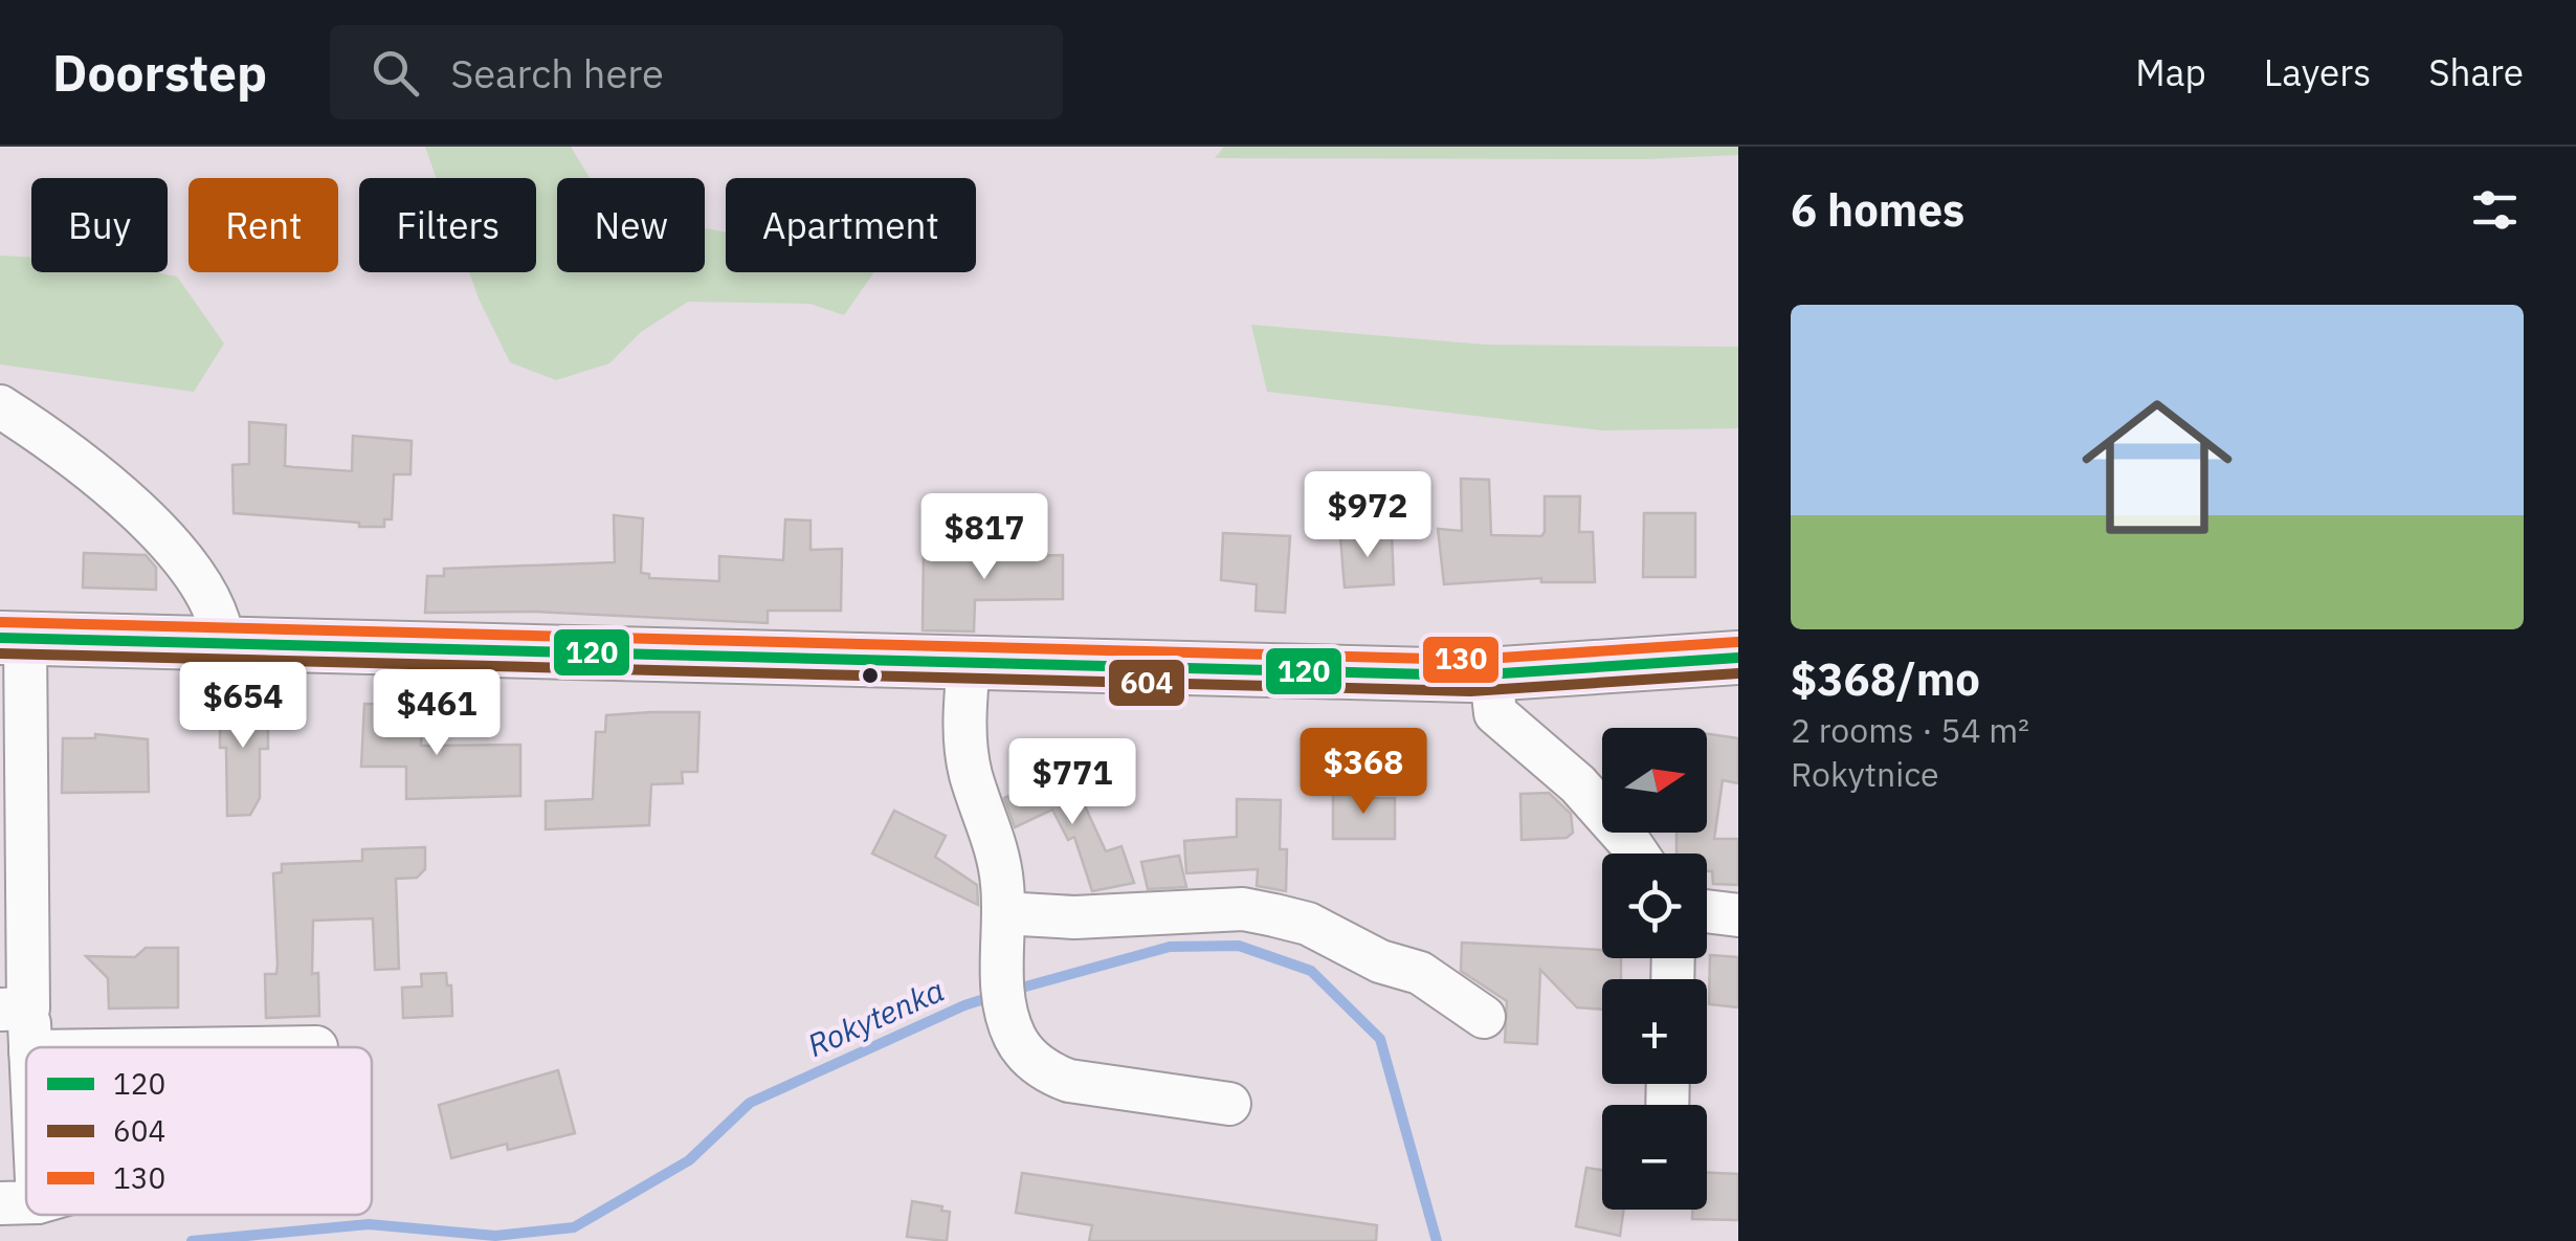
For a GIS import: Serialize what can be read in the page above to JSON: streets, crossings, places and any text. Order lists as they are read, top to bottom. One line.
{"water":["Rokytenka"],"lines":["transit line 130","transit line 120","transit line 604"],"legend":["120","604","130"],"north":"right","page":{"header":"Doorstep","search":"Search here","nav":["Map","Layers","Share"],"heading":"6 homes","chip":["Buy","Rent","Filters","New","Apartment"],"list":[{"name":"$368/mo","note":"2 rooms · 54 m² · Rokytnice"}],"price":["$972","$817","$654","$461","$368","$771"],"map_buttons":["+","−"]}}
